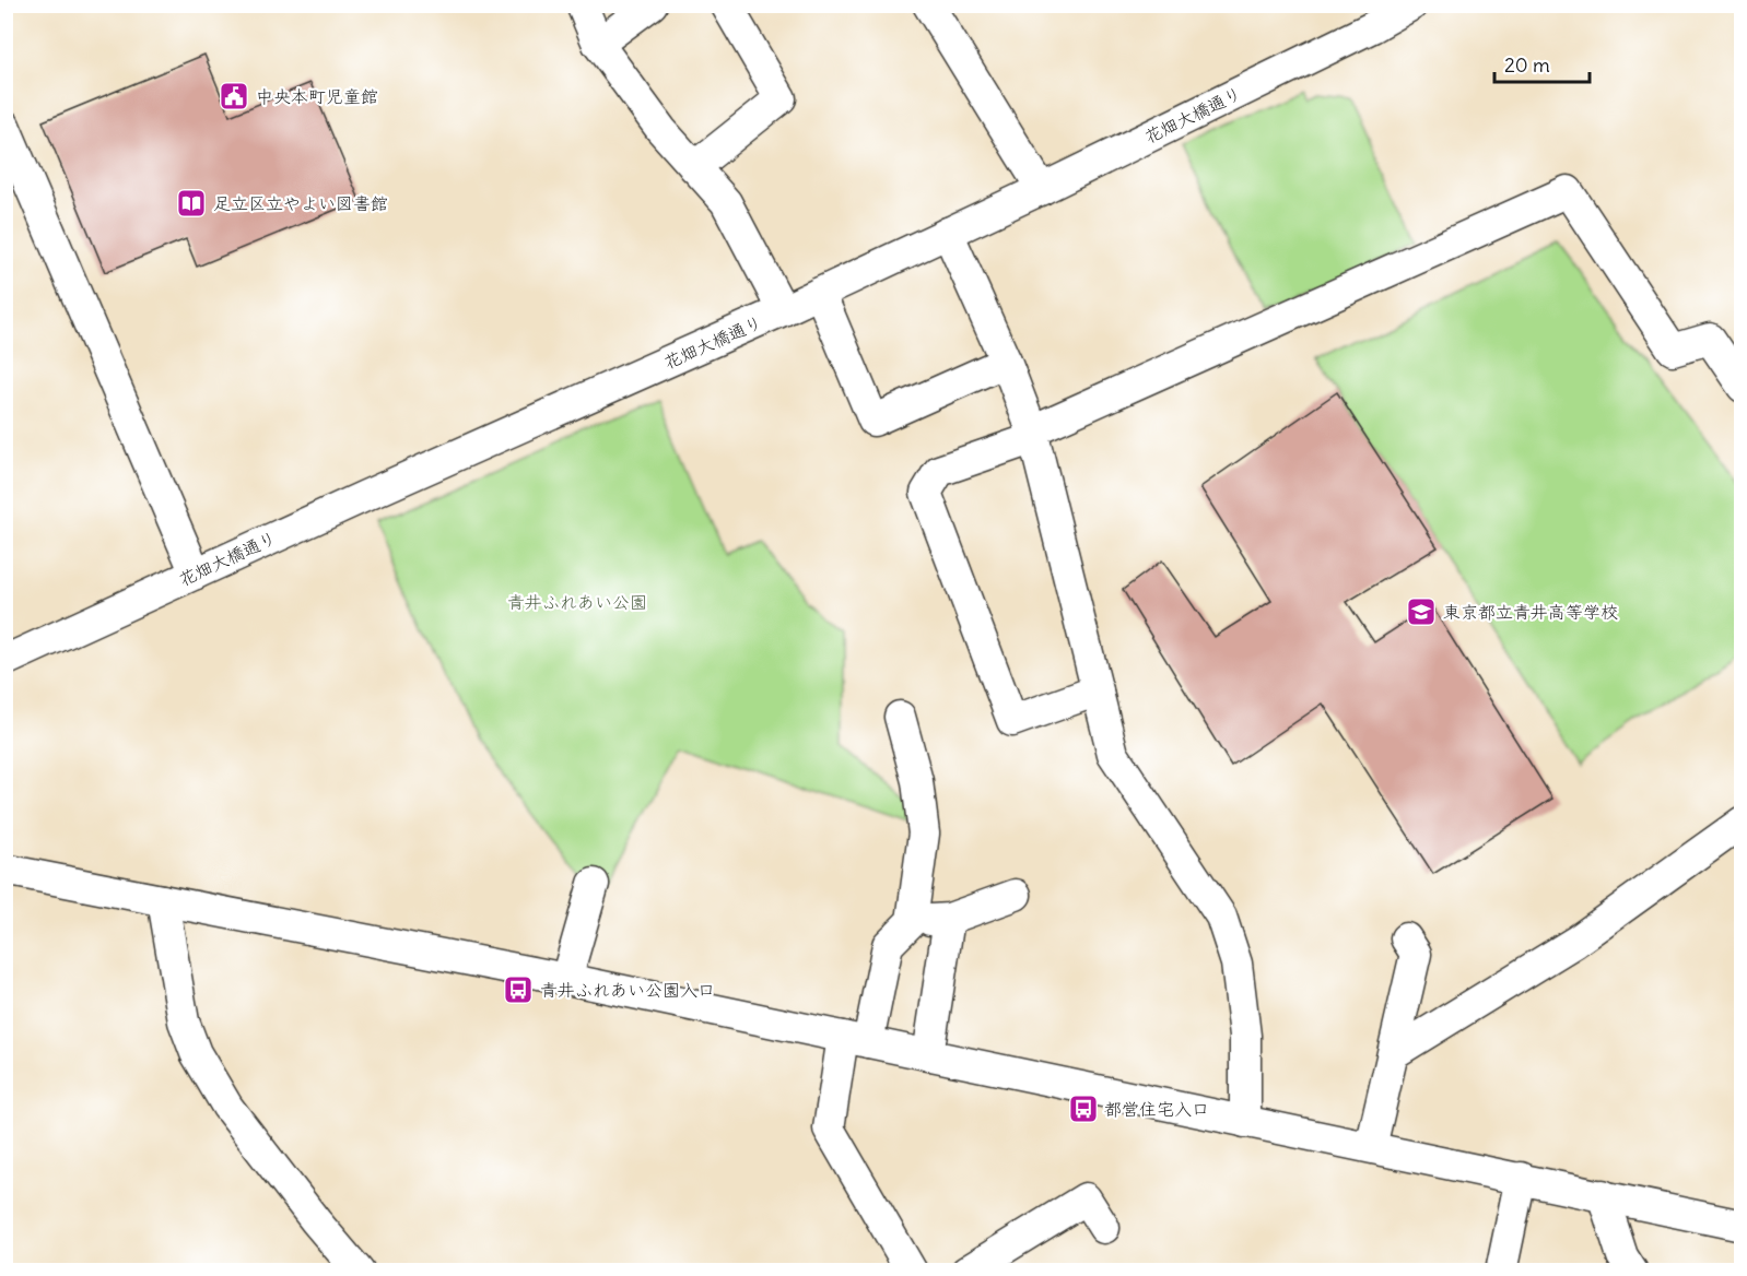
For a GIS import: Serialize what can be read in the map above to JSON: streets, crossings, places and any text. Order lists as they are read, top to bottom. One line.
{"streets":{"street":["花畑大橋通り"]},"parks":["青井ふれあい公園"],"places":{"public building":["中央本町児童館"],"library":["足立区立やよい図書館"],"school or university":["東京都立青井高等学校"],"bus stop":["青井ふれあい公園入口","都営住宅入口"]},"scale_bar":"20 m"}
